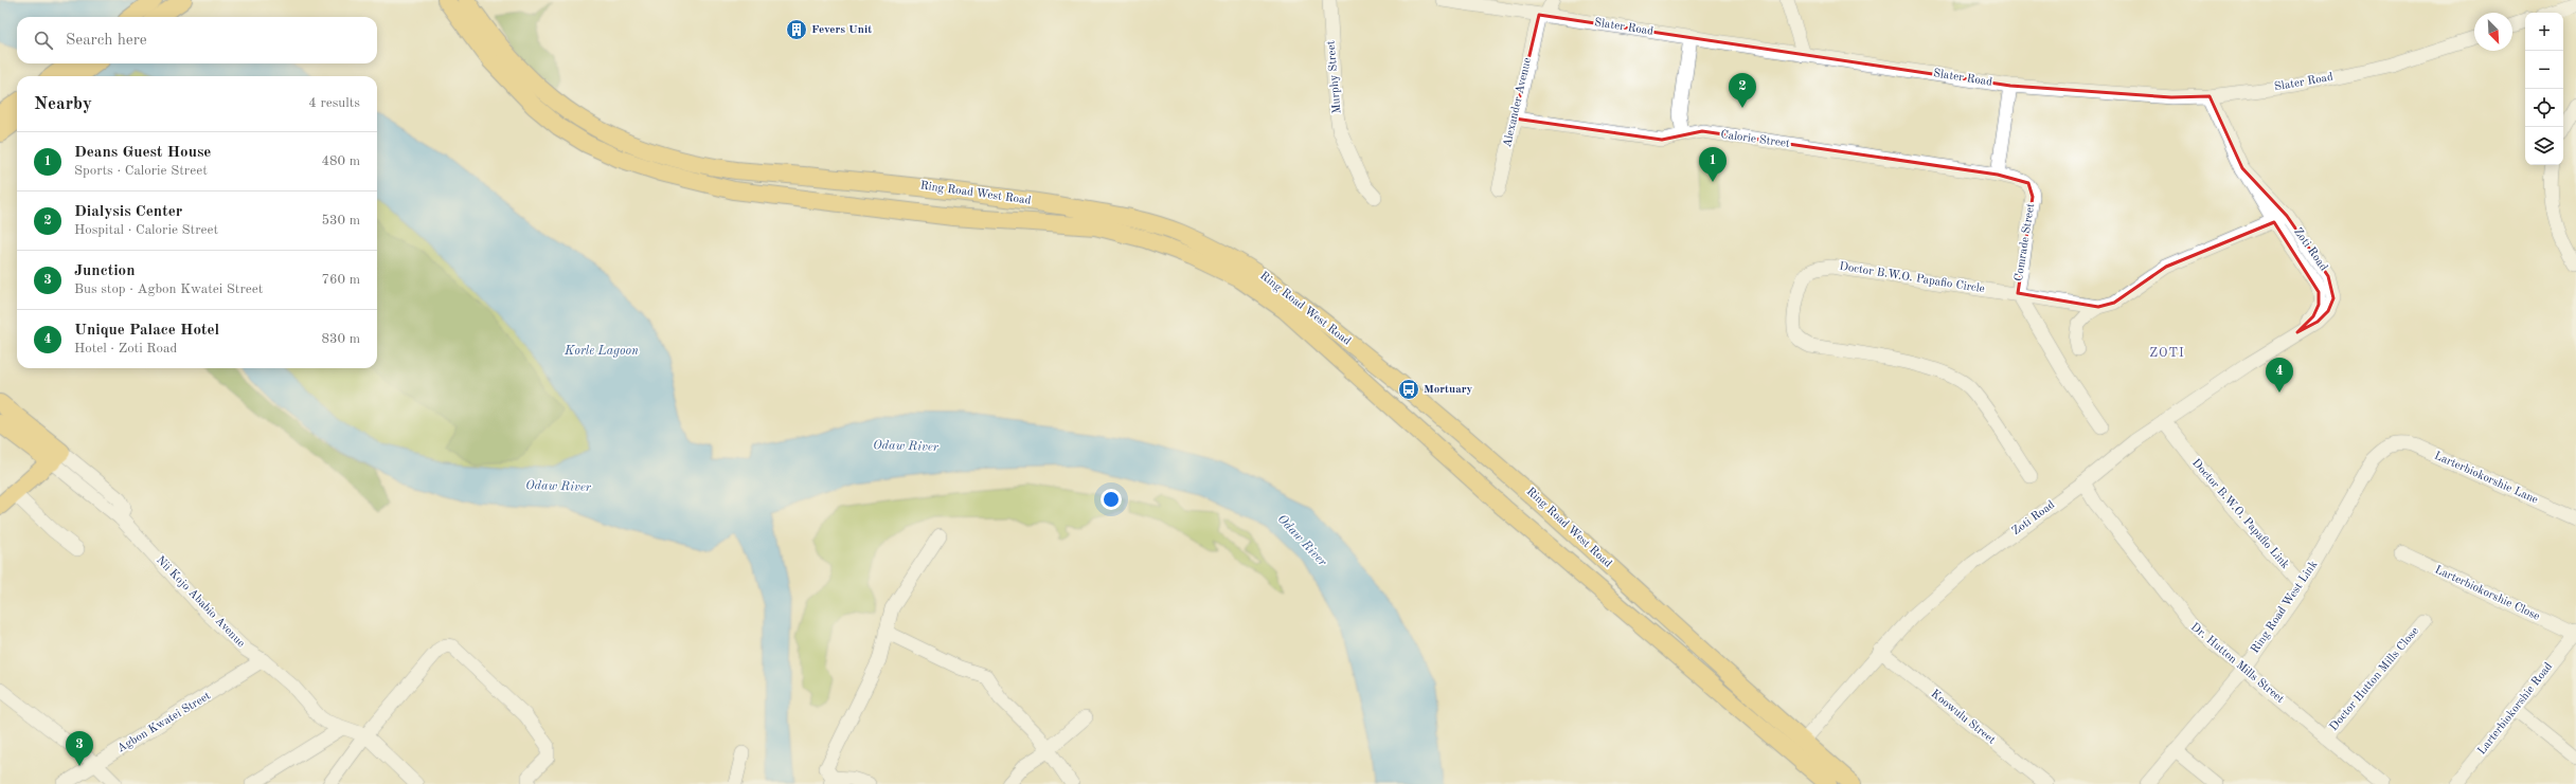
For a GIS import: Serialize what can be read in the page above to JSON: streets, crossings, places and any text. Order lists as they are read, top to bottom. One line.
{"streets":{"main road":["Ring Road West Road","Nii Kojo Ababio Avenue"],"street":["Slater Road","Murphy Street","Alexander Avenue","Calorie Street","Comrade Street","Zoti Road","Doctor B.W.O. Papafio Circle","Larterbiokorshie Lane","Doctor B.W.O. Papafio Link","Larterbiokorshie Close","Ring Road West Link","Dr. Hutton Mills Street","Doctor Hutton Mills Close","Larterbiokorshie Road","Koowulu Street","Agbon Kwatei Street"]},"crossings":[["Slater Road","Alexander Avenue"],["Slater Road","Zoti Road"],["Alexander Avenue","Calorie Street"],["Calorie Street","Comrade Street"],["Ring Road West Road","Zoti Road"],["Comrade Street","Doctor B.W.O. Papafio Circle"],["Zoti Road","Doctor B.W.O. Papafio Link"],["Zoti Road","Dr. Hutton Mills Street"],["Zoti Road","Koowulu Street"],["Larterbiokorshie Lane","Ring Road West Link"],["Doctor B.W.O. Papafio Link","Ring Road West Link"],["Larterbiokorshie Close","Larterbiokorshie Road"],["Nii Kojo Ababio Avenue","Agbon Kwatei Street"],["Ring Road West Link","Dr. Hutton Mills Street"],["Dr. Hutton Mills Street","Doctor Hutton Mills Close"]],"districts":["ZOTI"],"water":["Korle Lagoon","Odaw River"],"places":{"building":["Fevers Unit"],"bus stop":["Mortuary"]},"north":"bottom right","page":{"map_buttons":["+","−"],"search":"Search here","pins":["2","1","4","3"],"heading":["Nearby","4 results"],"list":[{"mark":"1","name":"Deans Guest House","note":"Sports · Calorie Street","value":"480 m"},{"mark":"2","name":"Dialysis Center","note":"Hospital · Calorie Street","value":"530 m"},{"mark":"3","name":"Junction","note":"Bus stop · Agbon Kwatei Street","value":"760 m"},{"mark":"4","name":"Unique Palace Hotel","note":"Hotel · Zoti Road","value":"830 m"}]}}
